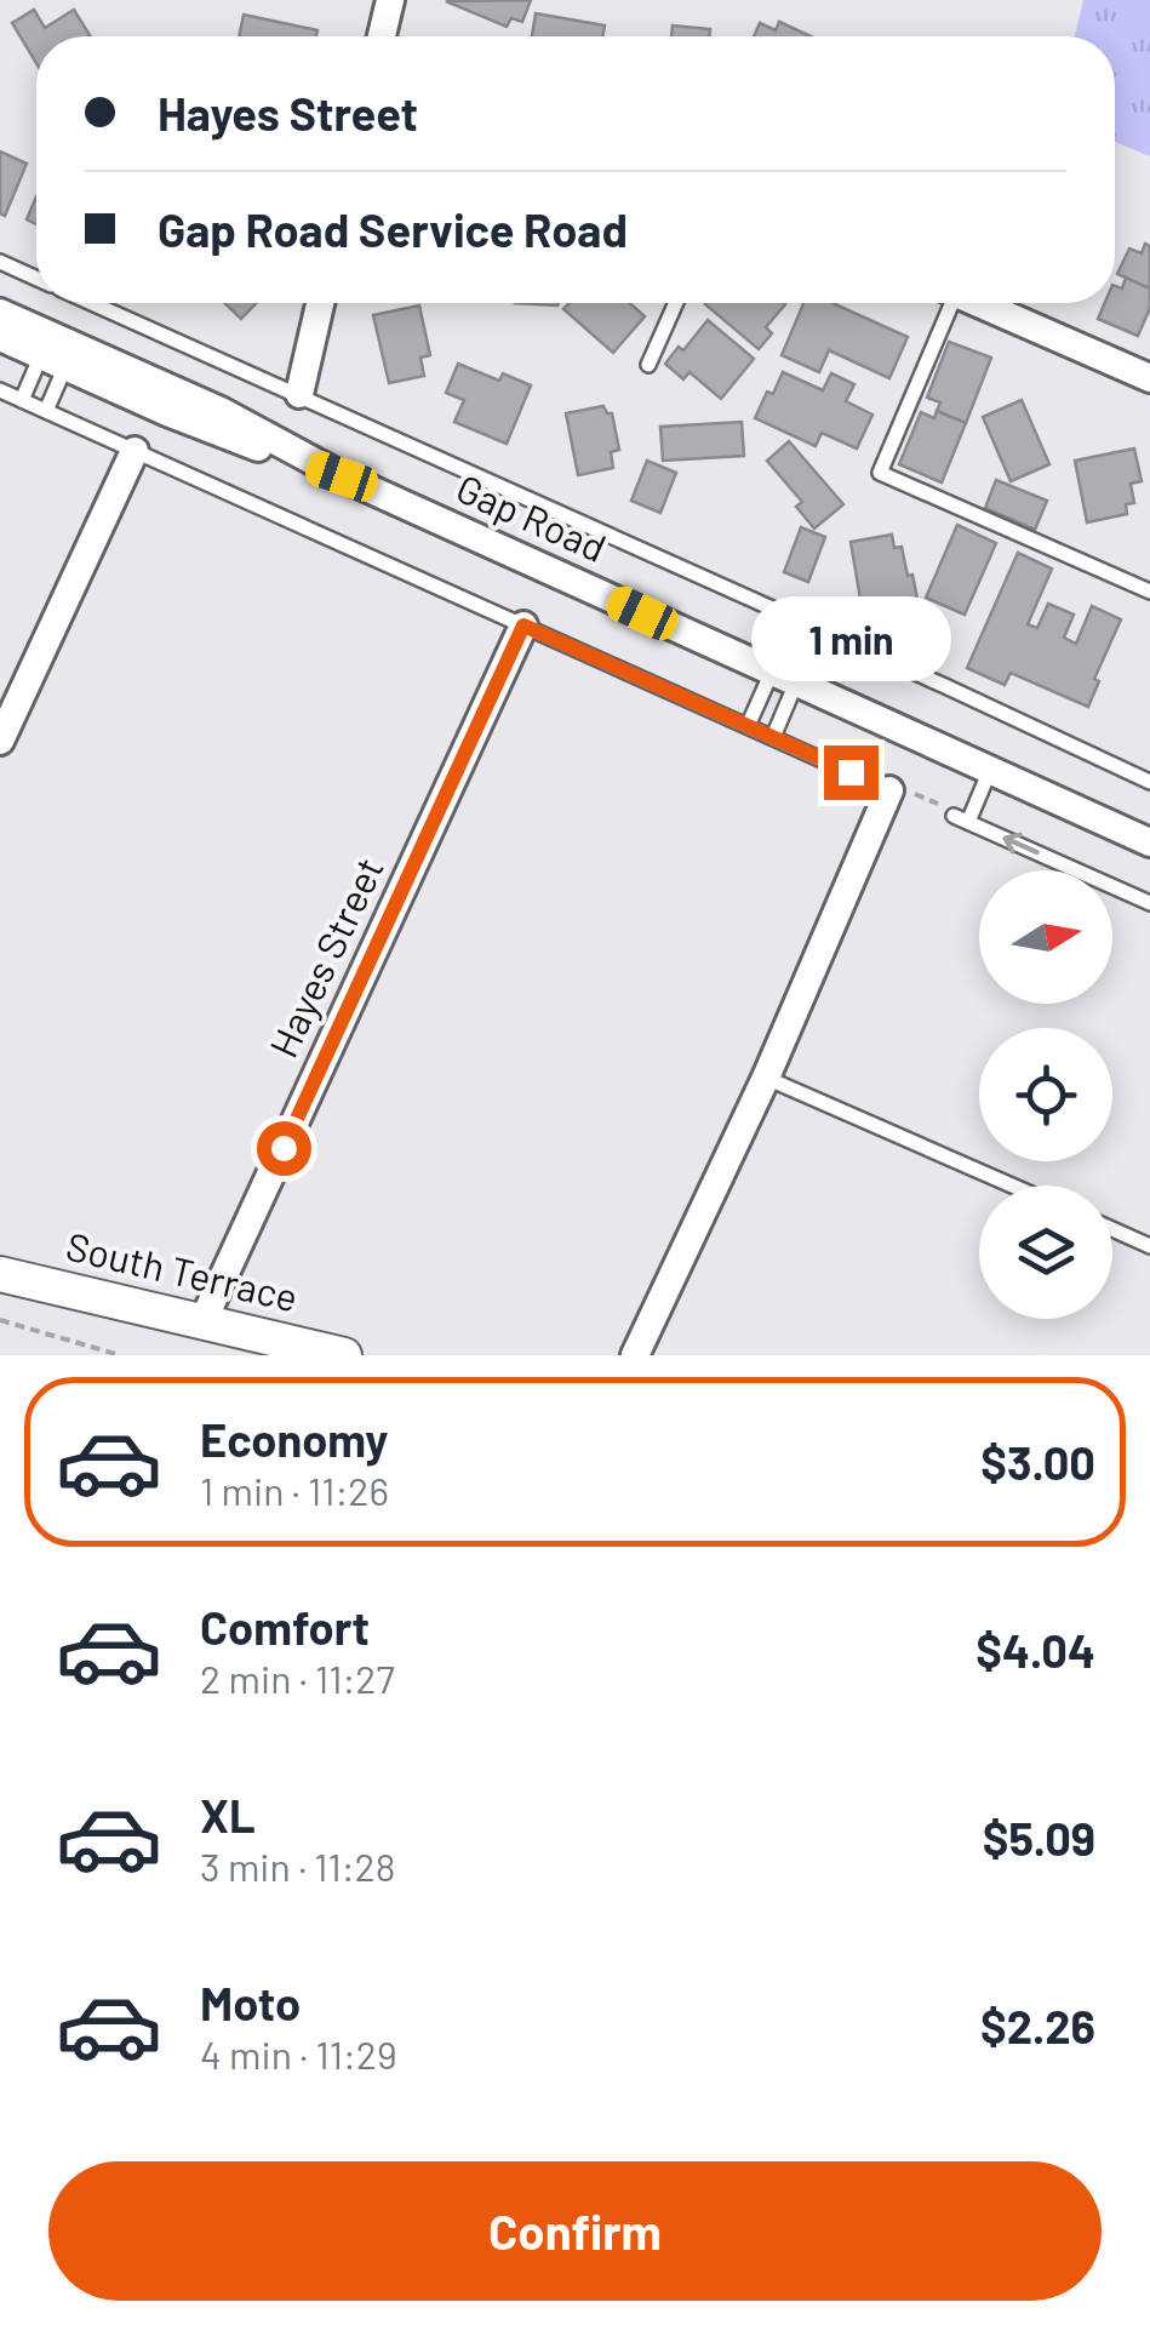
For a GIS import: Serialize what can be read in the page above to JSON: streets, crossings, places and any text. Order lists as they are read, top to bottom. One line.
{"streets":{"street":["Gap Road","Hayes Street","South Terrace"]},"crossings":[["Hayes Street","South Terrace"]],"north":"right","page":{"banner":["Hayes Street","Gap Road Service Road"],"bubble":"1 min","list":[{"name":"Economy","note":"1 min · 11:26","value":"$3.00"},{"name":"Comfort","note":"2 min · 11:27","value":"$4.04"},{"name":"XL","note":"3 min · 11:28","value":"$5.09"},{"name":"Moto","note":"4 min · 11:29","value":"$2.26"}],"buttons":"Confirm"}}
